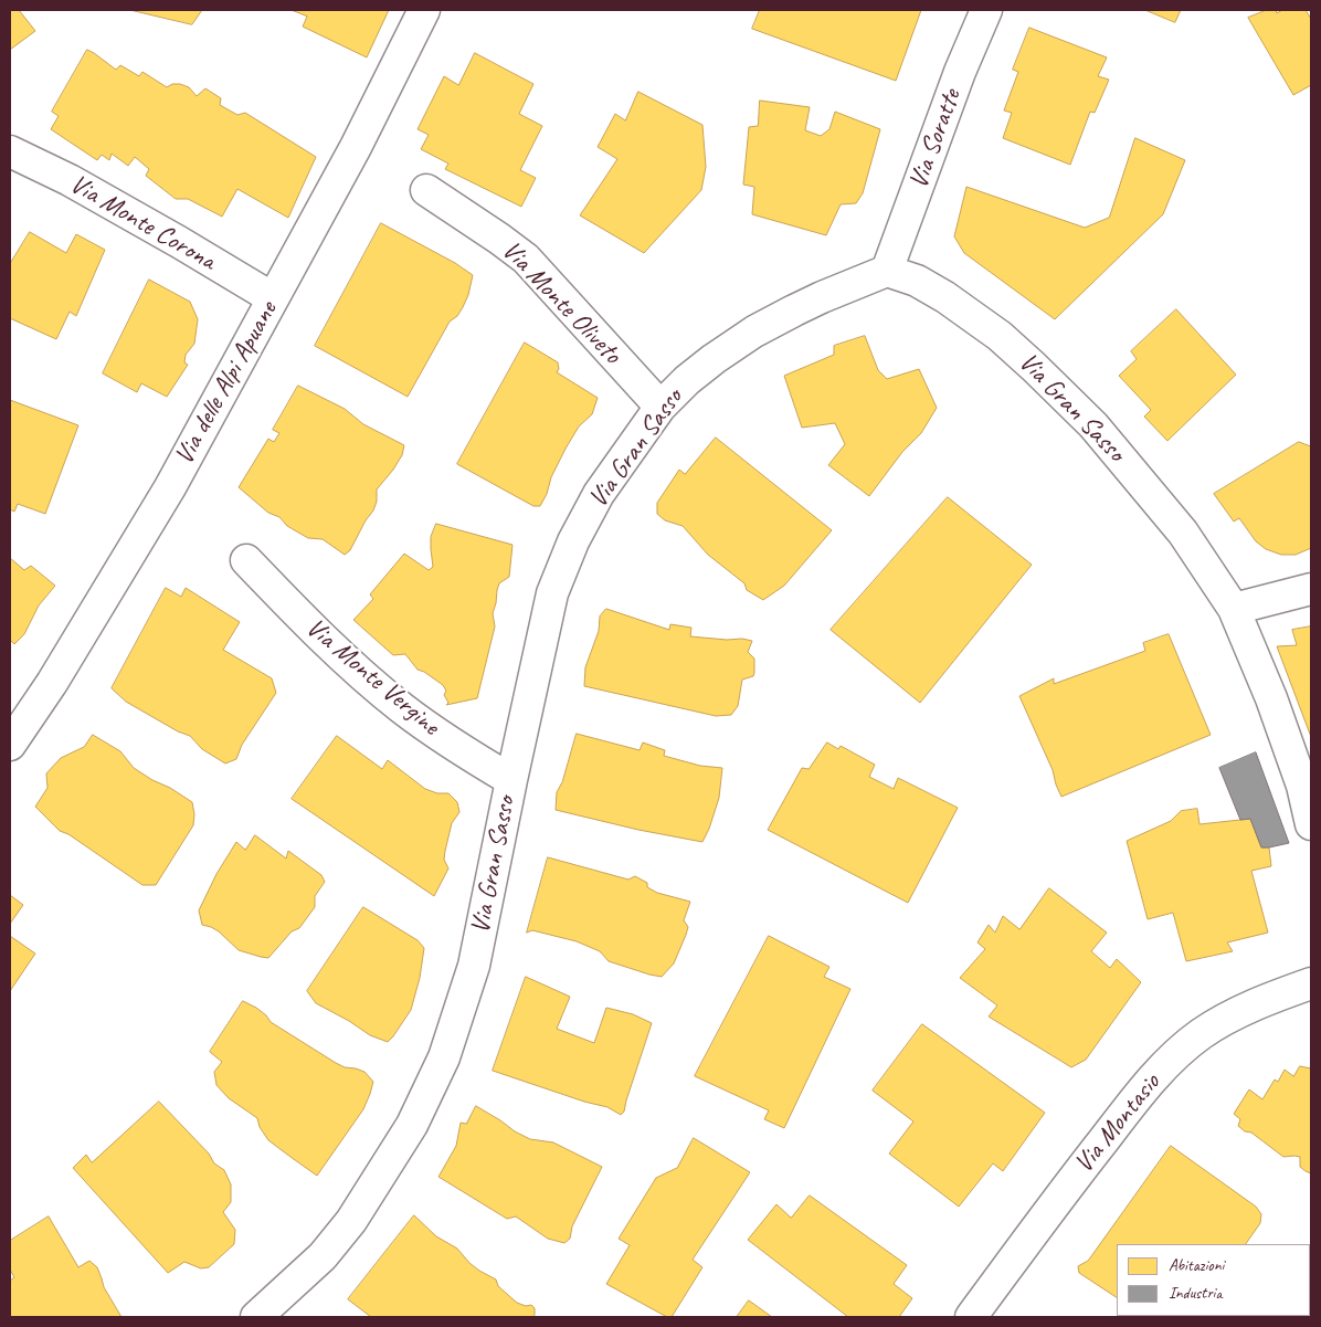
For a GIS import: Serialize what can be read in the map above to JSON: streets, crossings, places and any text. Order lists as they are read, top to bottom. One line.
{"streets":{"street":["Via Soratte","Via Monte Corona","Via Monte Oliveto","Via delle Alpi Apuane","Via Gran Sasso","Via Monte Vergine","Via Montasio"]},"crossings":[["Via Soratte","Via Gran Sasso"],["Via Monte Corona","Via delle Alpi Apuane"],["Via Monte Oliveto","Via Gran Sasso"],["Via Gran Sasso","Via Monte Vergine"]],"legend":["Abitazioni","Industria"]}
